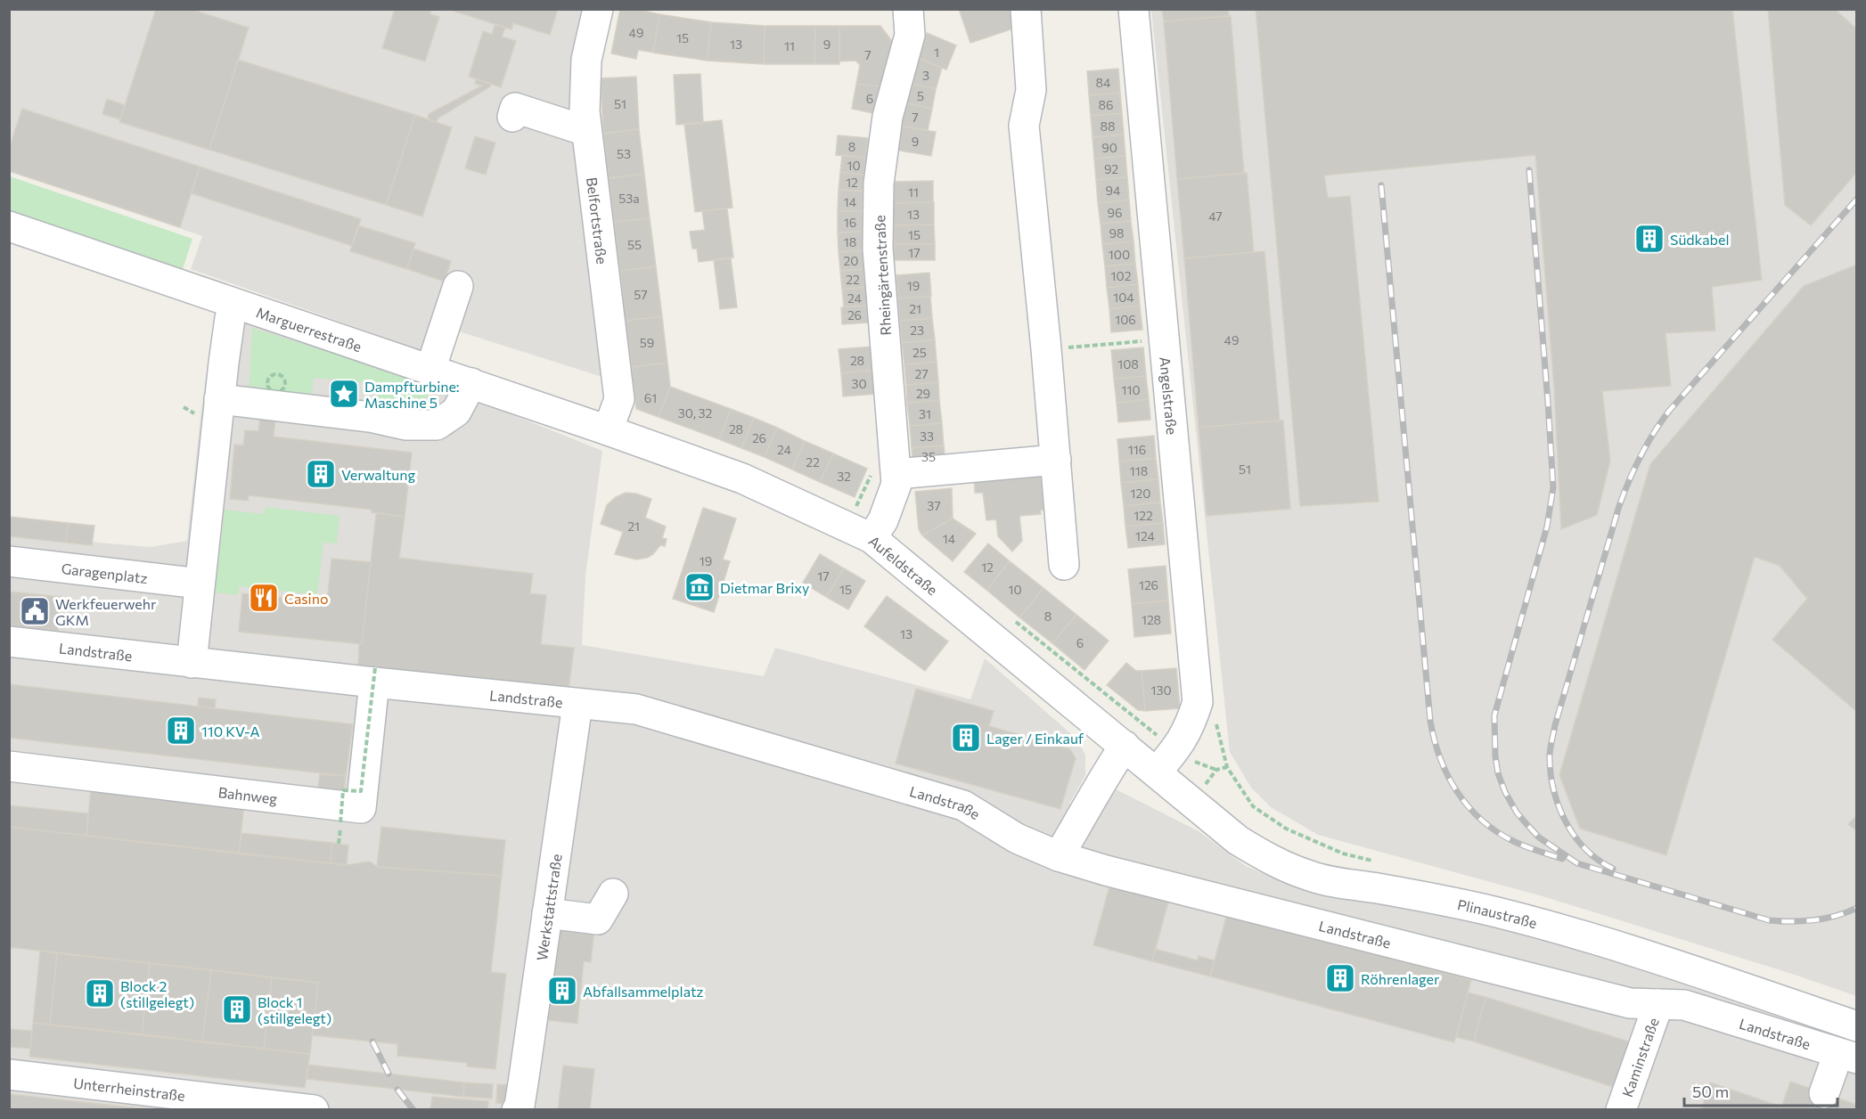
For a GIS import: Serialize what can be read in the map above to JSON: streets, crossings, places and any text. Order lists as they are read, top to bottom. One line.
{"streets":{"street":["Belfortstraße","Rheingärtenstraße","Marguerrestraße","Angelstraße","Aufeldstraße","Garagenplatz","Landstraße","Bahnweg","Werkstattstraße","Plinaustraße","Kaminstraße","Unterrheinstraße"]},"crossings":[["Belfortstraße","Marguerrestraße"],["Belfortstraße","Aufeldstraße"],["Rheingärtenstraße","Aufeldstraße"],["Marguerrestraße","Aufeldstraße"],["Angelstraße","Aufeldstraße"],["Angelstraße","Plinaustraße"],["Aufeldstraße","Plinaustraße"],["Landstraße","Bahnweg"],["Landstraße","Werkstattstraße"],["Landstraße","Kaminstraße"]],"places":{"building":["Südkabel","Verwaltung","110 KV-A","Lager / Einkauf","Röhrenlager","Abfallsammelplatz","Block 2 (stillgelegt)","Block 1 (stillgelegt)"],"place":["Dampfturbine: Maschine 5"],"museum":["Dietmar Brixy"],"restaurant":["Casino"],"public building":["Werkfeuerwehr GKM"]},"house_numbers":["49","15","13","9","11","1","7","3","84","5","6","51","86","7","88","9","8","90","53","10","92","12","94","11","53a","14","96","13","47","16","98","15","18","55","17","100","20","102","22","19","57","104","24","21","26","106","23","49","59","25","28","108","27","30","110","29","61","30, 32","31","28","33","26","24","116","35","22","51","118","32","120","37","122","21","124","14","19","12","17","126","15","10","8","128","13","6","130"],"scale_bar":"50 m"}
